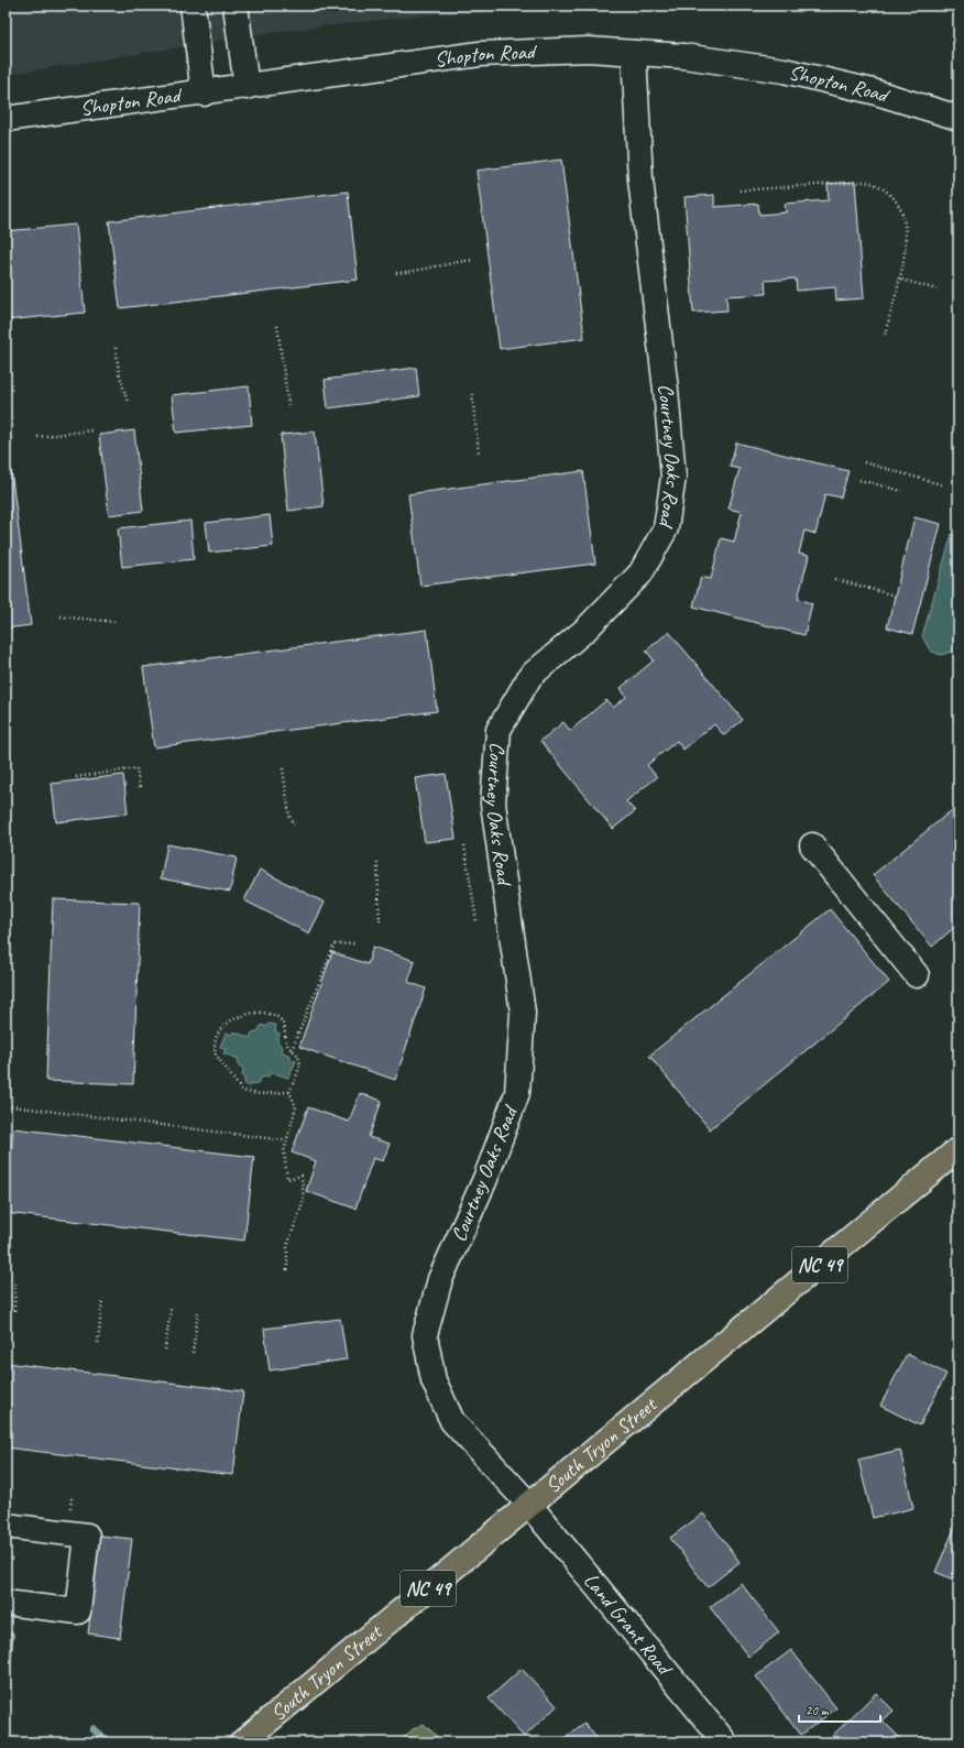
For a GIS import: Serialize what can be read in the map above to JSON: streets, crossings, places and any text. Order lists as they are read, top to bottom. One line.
{"streets":{"main road":["NC 49","South Tryon Street"],"street":["Shopton Road","Courtney Oaks Road","Land Grant Road"]},"crossings":[["Shopton Road","Courtney Oaks Road"],["Courtney Oaks Road","South Tryon Street"],["Courtney Oaks Road","Land Grant Road"],["South Tryon Street","Land Grant Road"]],"scale_bar":"20 m"}
